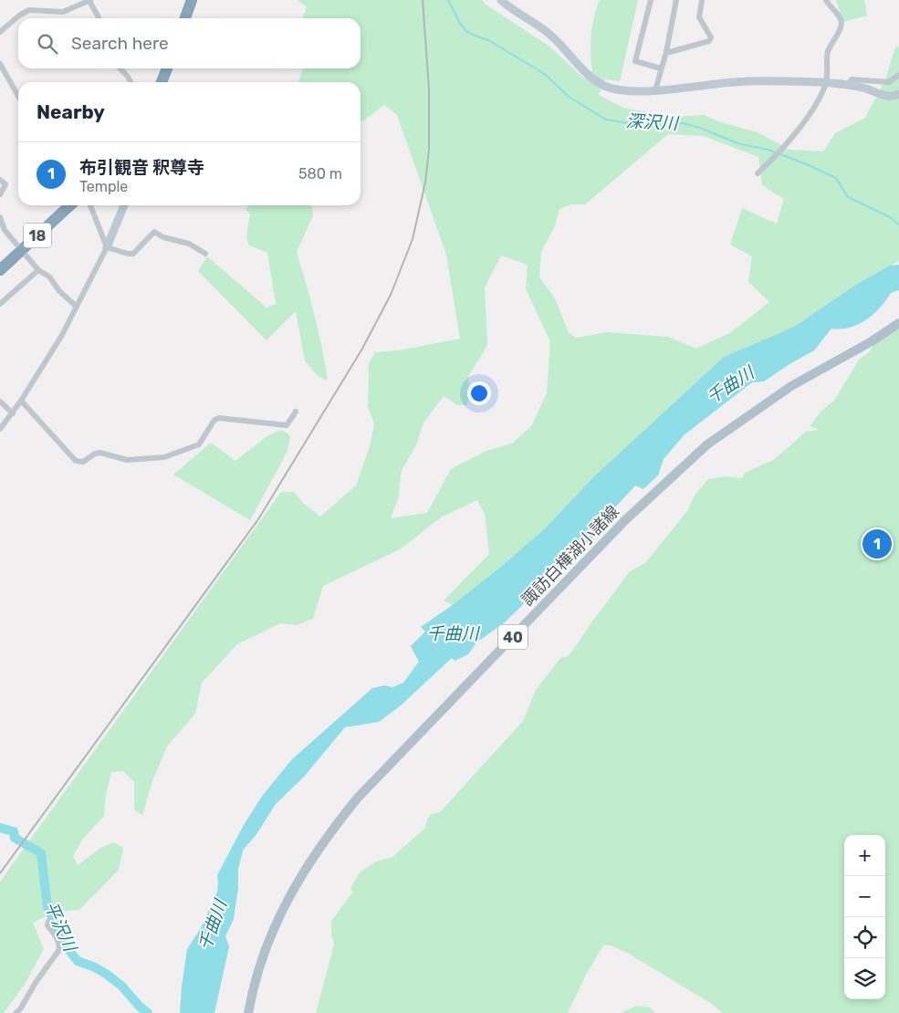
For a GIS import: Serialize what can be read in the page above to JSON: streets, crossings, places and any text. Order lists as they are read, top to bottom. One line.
{"streets":{"highway":["18"],"main road":["諏訪白樺湖小諸線","40"]},"water":["深沢川","千曲川","平沢川"],"page":{"search":"Search here","heading":"Nearby","list":[{"mark":"1","name":"布引観音 釈尊寺","note":"Temple","value":"580 m"}],"pins":"1","map_buttons":["+","−"]}}
